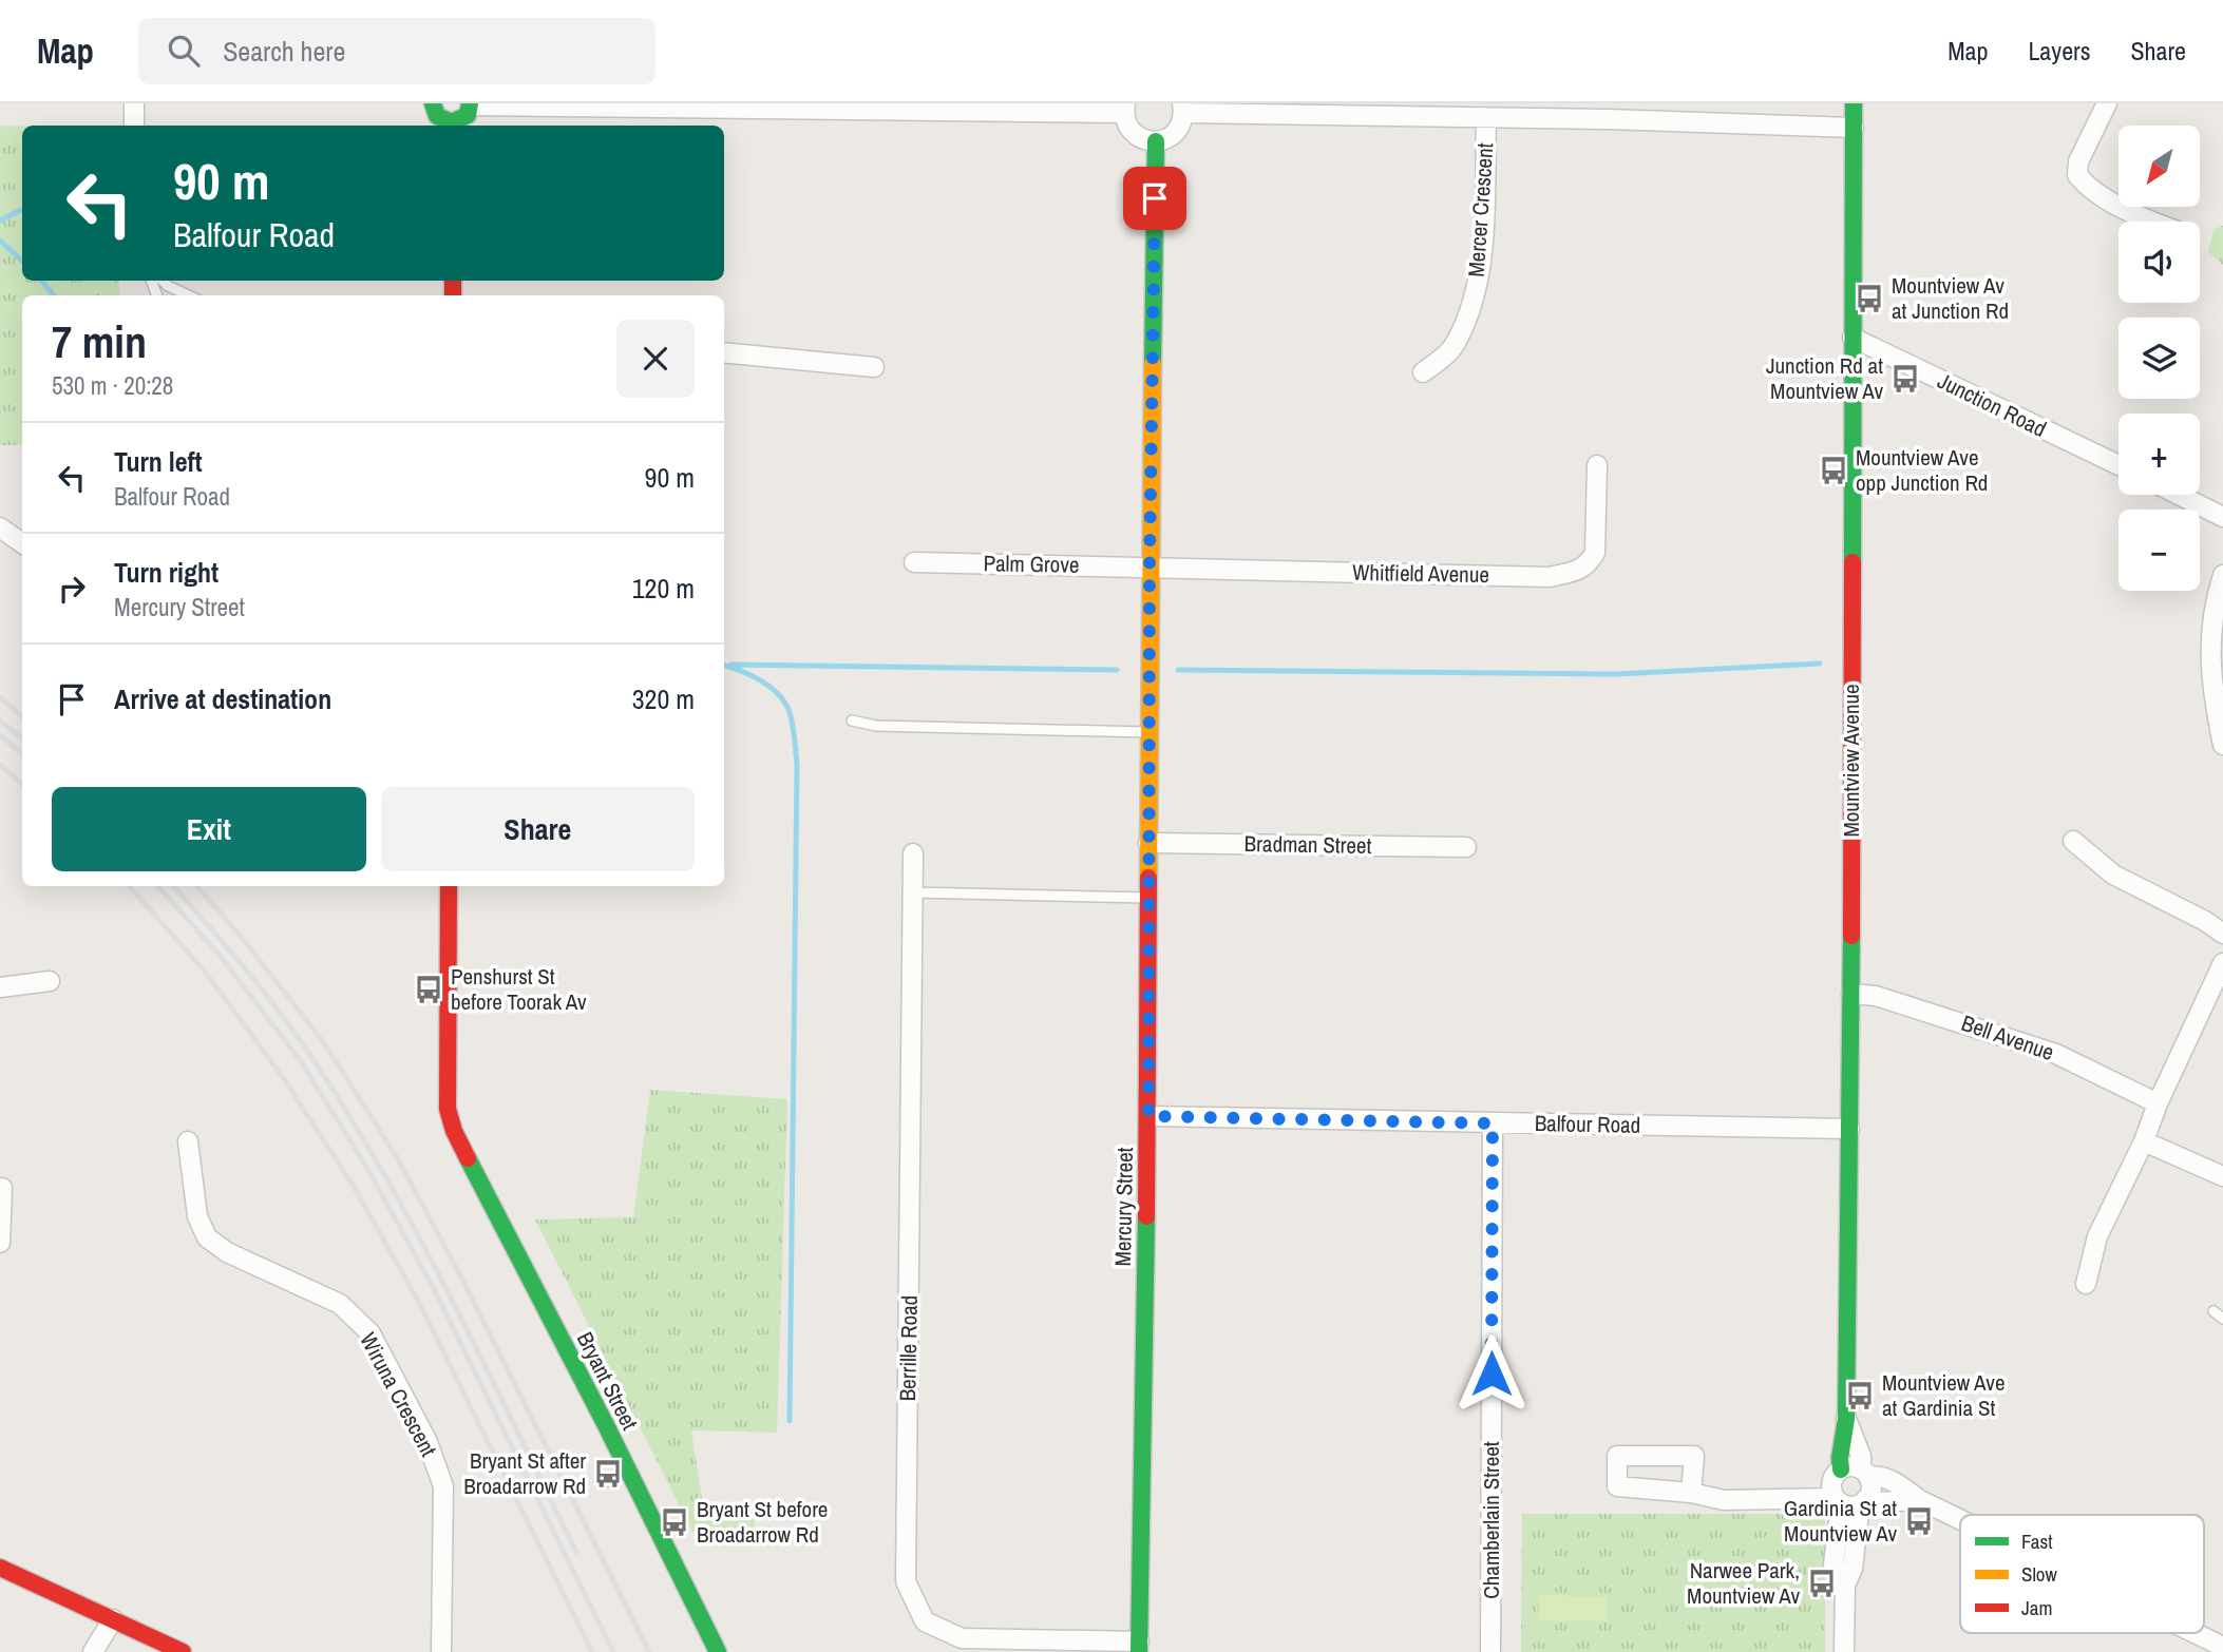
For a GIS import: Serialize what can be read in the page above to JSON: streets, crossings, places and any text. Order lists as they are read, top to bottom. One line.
{"streets":{"street":["Mercer Crescent","Junction Road","Palm Grove","Whitfield Avenue","Mountview Avenue","Bradman Street","Bell Avenue","Balfour Road","Mercury Street","Berrille Road","Bryant Street","Wiruna Crescent","Chamberlain Street"]},"crossings":[["Junction Road","Mountview Avenue"],["Palm Grove","Whitfield Avenue"],["Palm Grove","Mercury Street"],["Whitfield Avenue","Mercury Street"],["Mountview Avenue","Bell Avenue"],["Mountview Avenue","Balfour Road"],["Bradman Street","Mercury Street"],["Balfour Road","Mercury Street"],["Balfour Road","Chamberlain Street"],["Mercury Street","Berrille Road"]],"places":{"bus stop":["Mountview Av at Junction Rd","Junction Rd at Mountview Av","Mountview Ave opp Junction Rd","Penshurst St before Toorak Av","Mountview Ave at Gardinia St","Bryant St after Broadarrow Rd","Gardinia St at Mountview Av","Bryant St before Broadarrow Rd","Narwee Park, Mountview Av"]},"legend":["Fast","Slow","Jam"],"north":"bottom left","page":{"header":"Map","search":"Search here","nav":["Map","Layers","Share"],"map_buttons":["+","−"],"turn":["90 m","Balfour Road"],"heading":["7 min","530 m · 20:28"],"list":[{"name":"Turn left","note":"Balfour Road","value":"90 m"},{"name":"Turn right","note":"Mercury Street","value":"120 m"},{"name":"Arrive at destination","value":"320 m"}],"buttons":["Exit","Share"]}}
